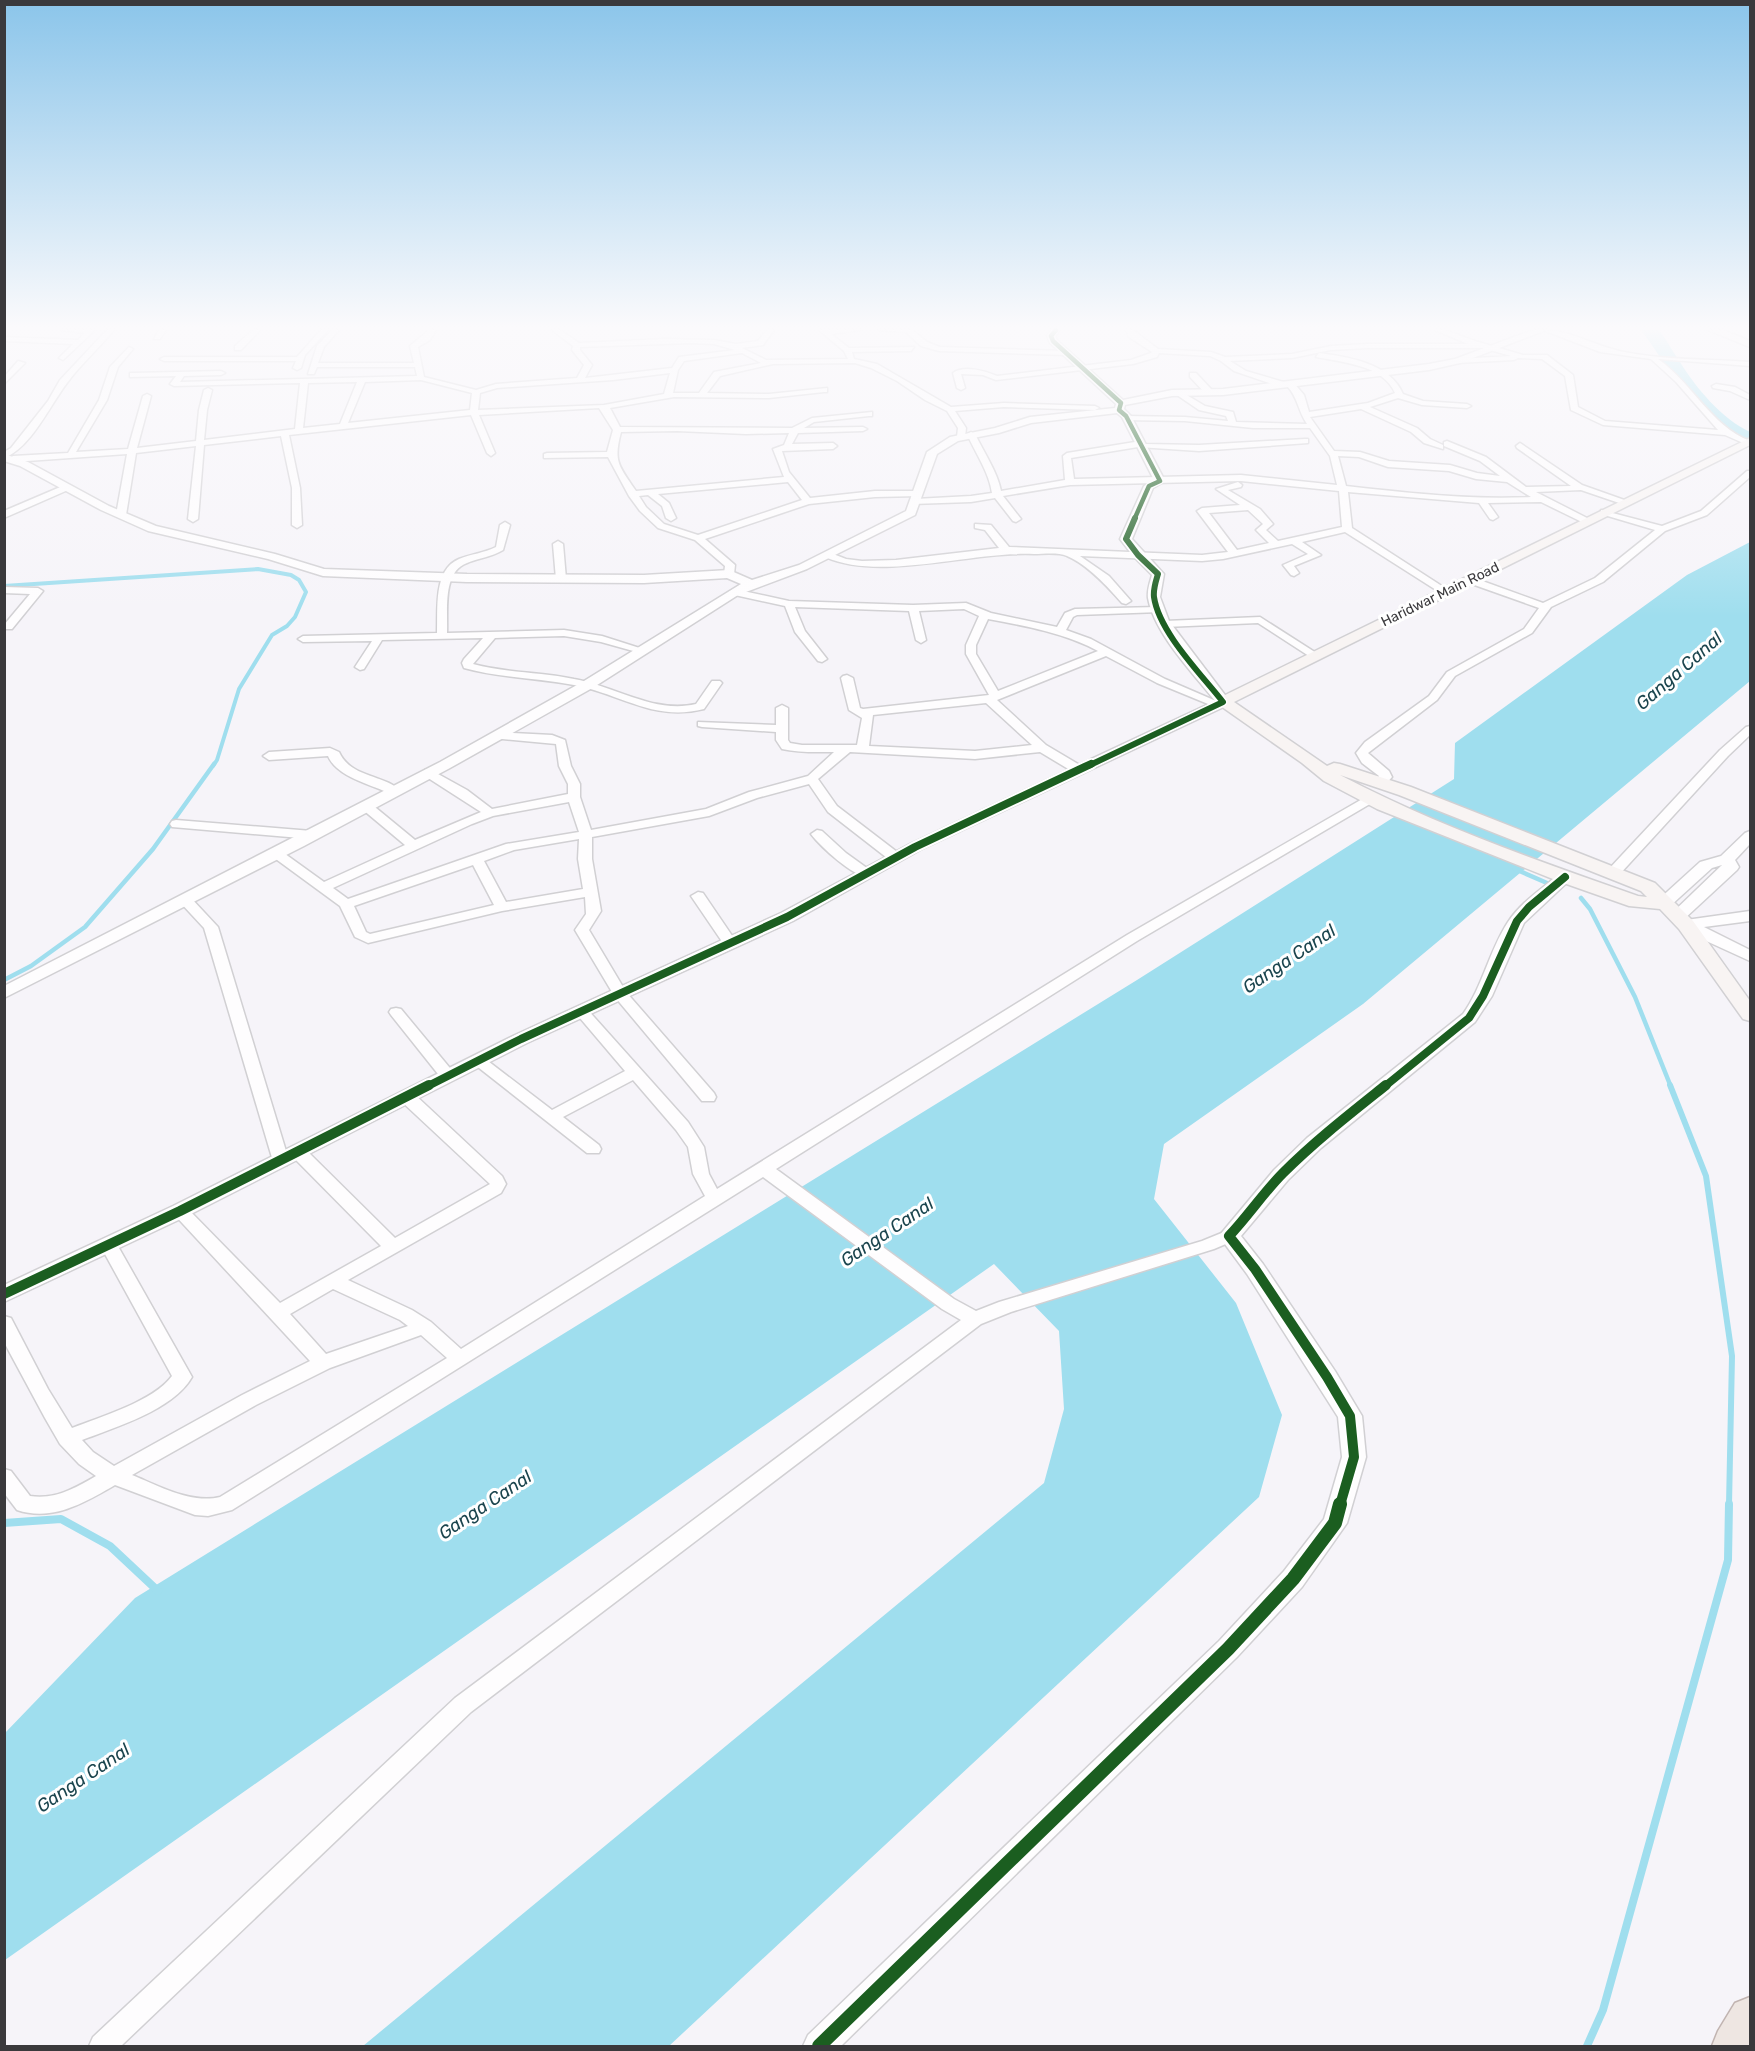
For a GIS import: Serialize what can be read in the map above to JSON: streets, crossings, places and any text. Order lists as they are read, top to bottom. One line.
{"streets":{"main road":["Haridwar Main Road"]},"water":["Ganga Canal"]}
